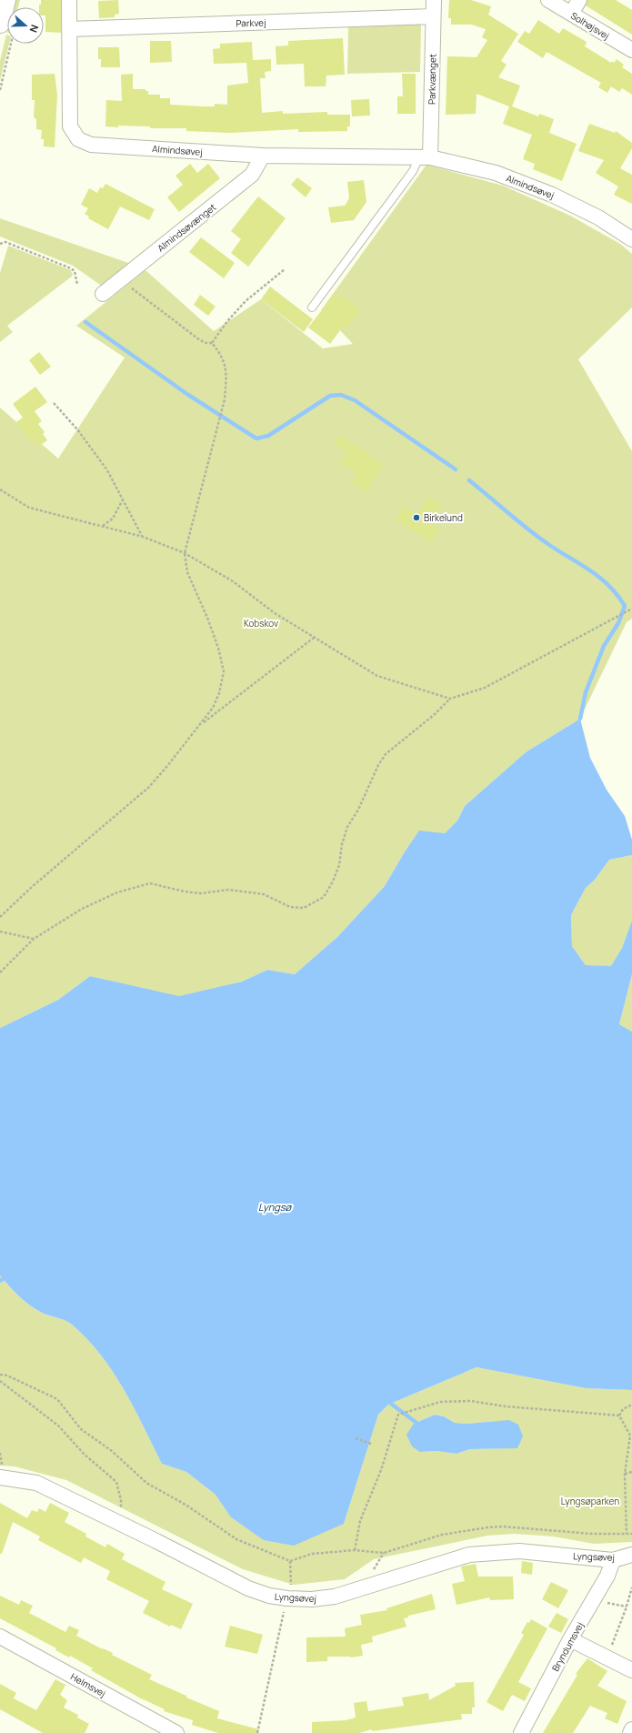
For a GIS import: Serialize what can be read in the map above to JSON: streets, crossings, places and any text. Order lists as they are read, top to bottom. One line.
{"streets":{"street":["Parkvej","Solhøjsvej","Parkvænget","Almindsøvej","Almindsøvænget","Lyngsøvej","Bryndumsvej","Helmsvej"]},"crossings":[["Parkvej","Parkvænget"],["Parkvej","Almindsøvej"],["Parkvænget","Almindsøvej"],["Almindsøvej","Almindsøvænget"],["Lyngsøvej","Bryndumsvej"]],"water":["Lyngsø"],"parks":["Kobskov","Lyngsøparken"],"places":["Birkelund"],"north":"right"}
